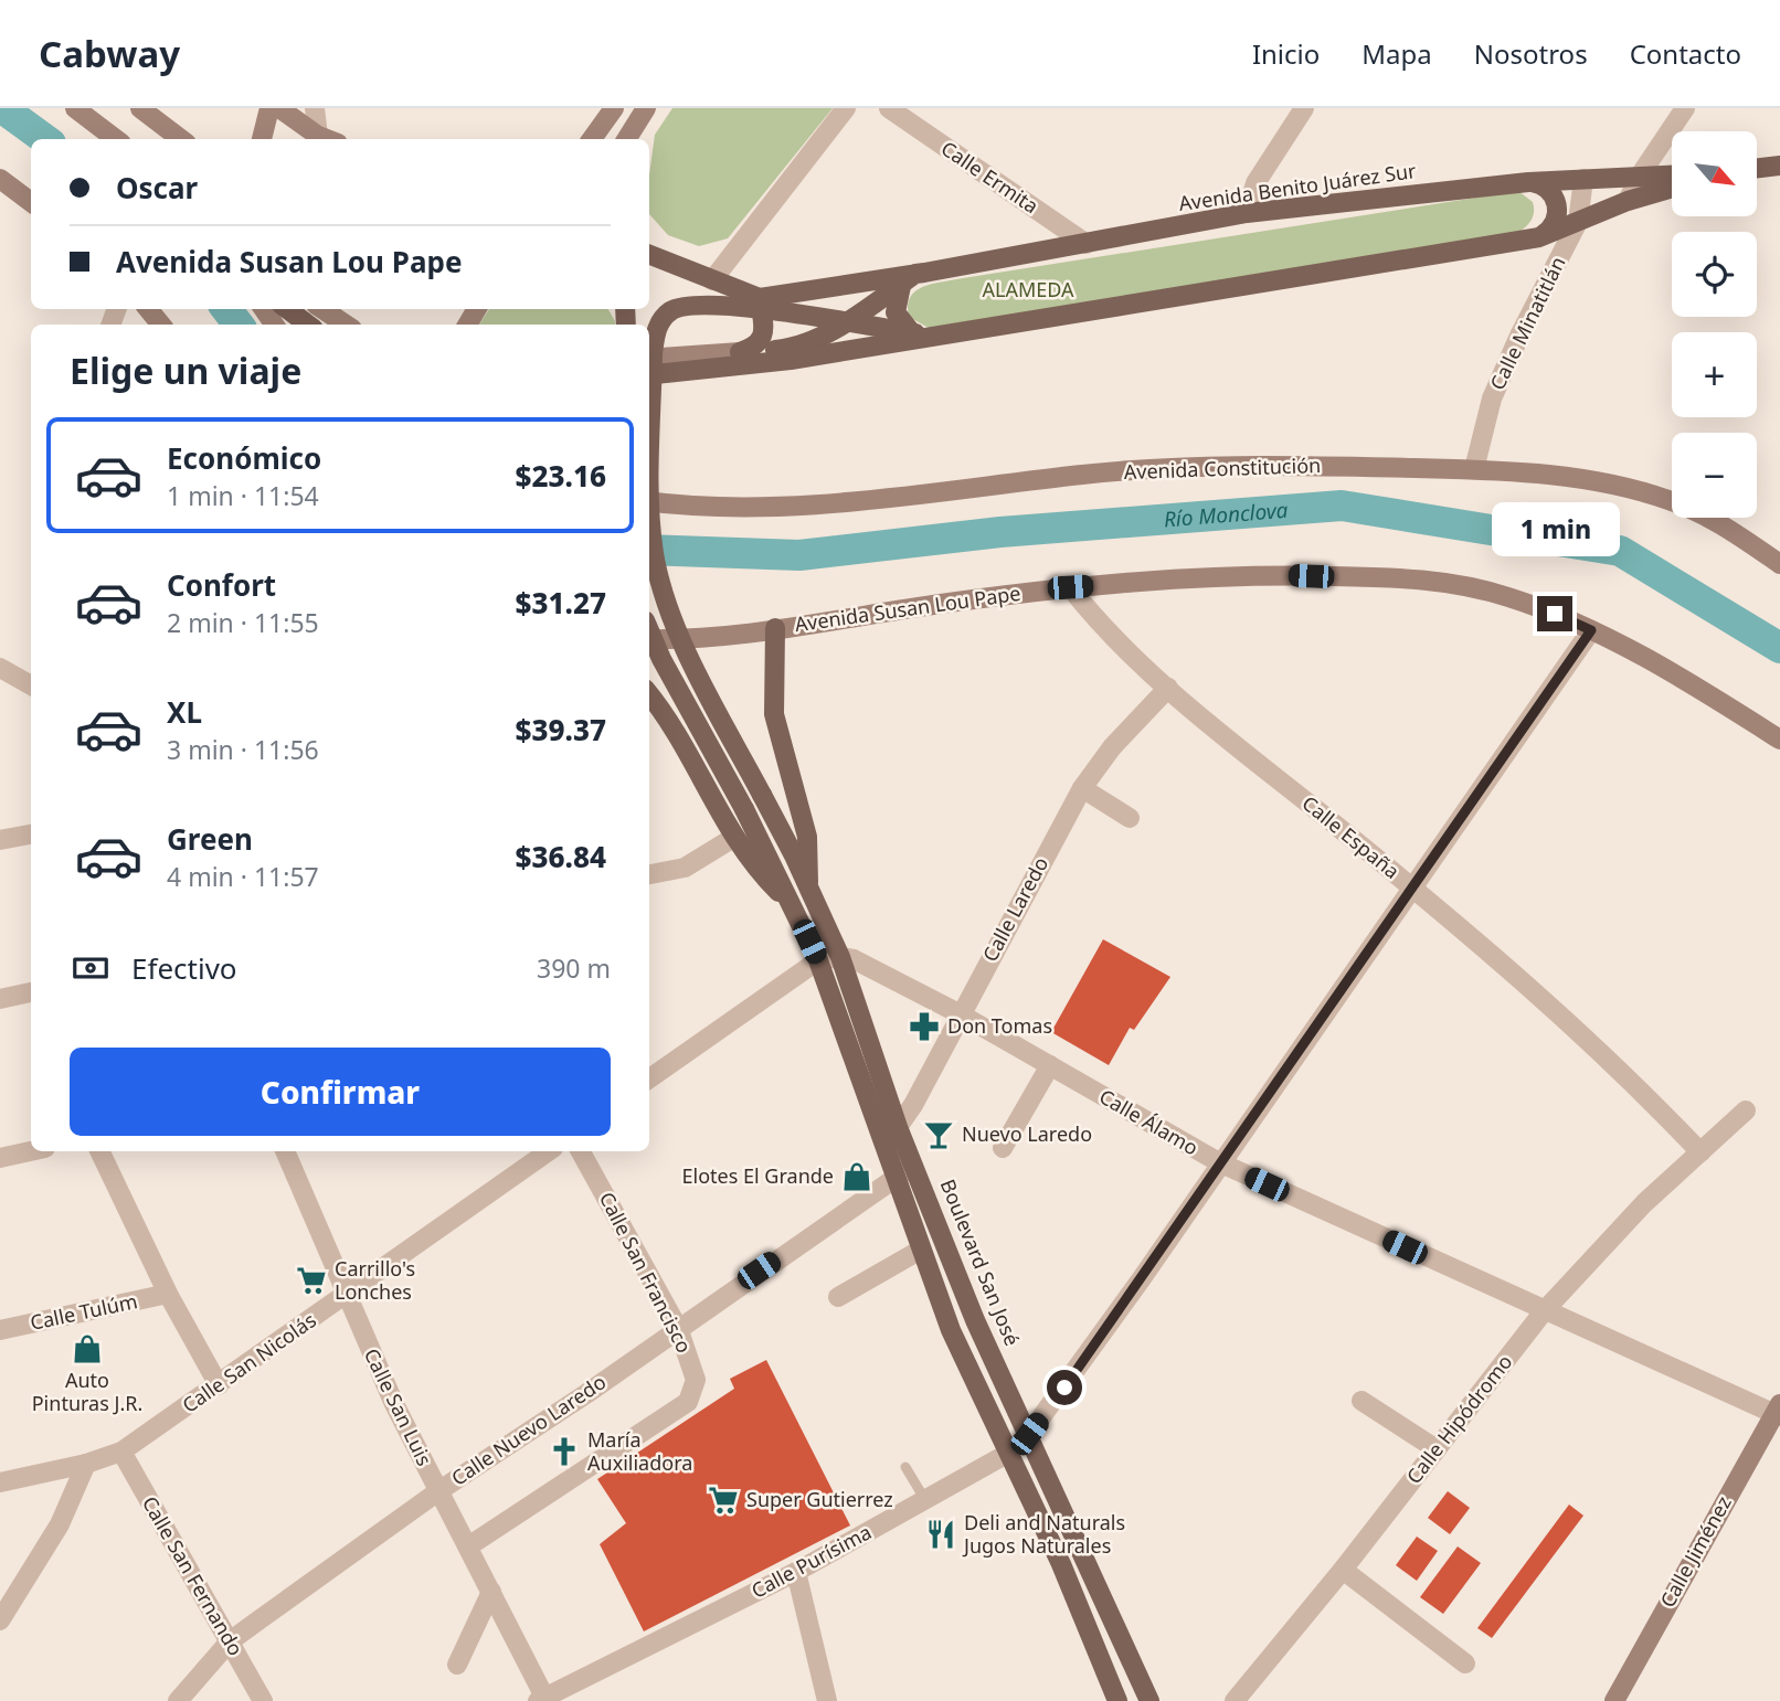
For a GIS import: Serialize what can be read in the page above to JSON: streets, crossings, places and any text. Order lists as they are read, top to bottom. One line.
{"streets":{"main road":["Avenida Benito Juárez Sur","Boulevard San José"],"street":["Calle Ermita","Calle Minatitlán","Avenida Constitución","Avenida Susan Lou Pape","Calle España","Calle Laredo","Calle Álamo","Calle San Francisco","Calle Tulúm","Calle San Nicolás","Calle San Luis","Calle Hipódromo","Calle Nuevo Laredo","Calle Jiménez","Calle Purísima","Calle San Fernando"]},"crossings":[["Calle Ermita","Avenida Benito Juárez Sur"],["Avenida Benito Juárez Sur","Calle Minatitlán"],["Calle Minatitlán","Avenida Constitución"],["Avenida Susan Lou Pape","Calle España"],["Avenida Susan Lou Pape","Calle Purísima"],["Calle España","Calle Laredo"],["Calle España","Calle Hipódromo"],["Calle España","Calle Purísima"],["Calle Laredo","Calle Álamo"],["Calle Laredo","Boulevard San José"],["Calle Álamo","Boulevard San José"],["Calle Álamo","Calle Hipódromo"],["Calle Álamo","Calle Jiménez"],["Calle Álamo","Calle Purísima"],["Boulevard San José","Calle Nuevo Laredo"],["Boulevard San José","Calle Purísima"],["Calle San Francisco","Calle San Luis"],["Calle San Francisco","Calle Nuevo Laredo"],["Calle San Nicolás","Calle San Luis"],["Calle San Nicolás","Calle San Fernando"],["Calle San Luis","Calle Nuevo Laredo"],["Calle San Luis","Calle Purísima"],["Calle Nuevo Laredo","Calle San Fernando"]],"water":["Río Monclova"],"parks":["ALAMEDA"],"places":{"pharmacy":["Don Tomas"],"bar":["Nuevo Laredo"],"shop":["Elotes El Grande","Auto Pinturas J.R."],"supermarket":["Carrillo's Lonches","Super Gutierrez"],"church":["María Auxiliadora"],"restaurant":["Deli and Naturals Jugos Naturales"]},"north":"bottom right","page":{"header":"Cabway","nav":["Inicio","Mapa","Nosotros","Contacto"],"map_buttons":["+","−"],"banner":["Oscar","Avenida Susan Lou Pape"],"heading":"Elige un viaje","list":[{"name":"Económico","note":"1 min · 11:54","value":"$23.16"},{"name":"Confort","note":"2 min · 11:55","value":"$31.27"},{"name":"XL","note":"3 min · 11:56","value":"$39.37"},{"name":"Green","note":"4 min · 11:57","value":"$36.84"}],"bubble":"1 min","pay":["Efectivo","390 m"],"buttons":"Confirmar"}}
